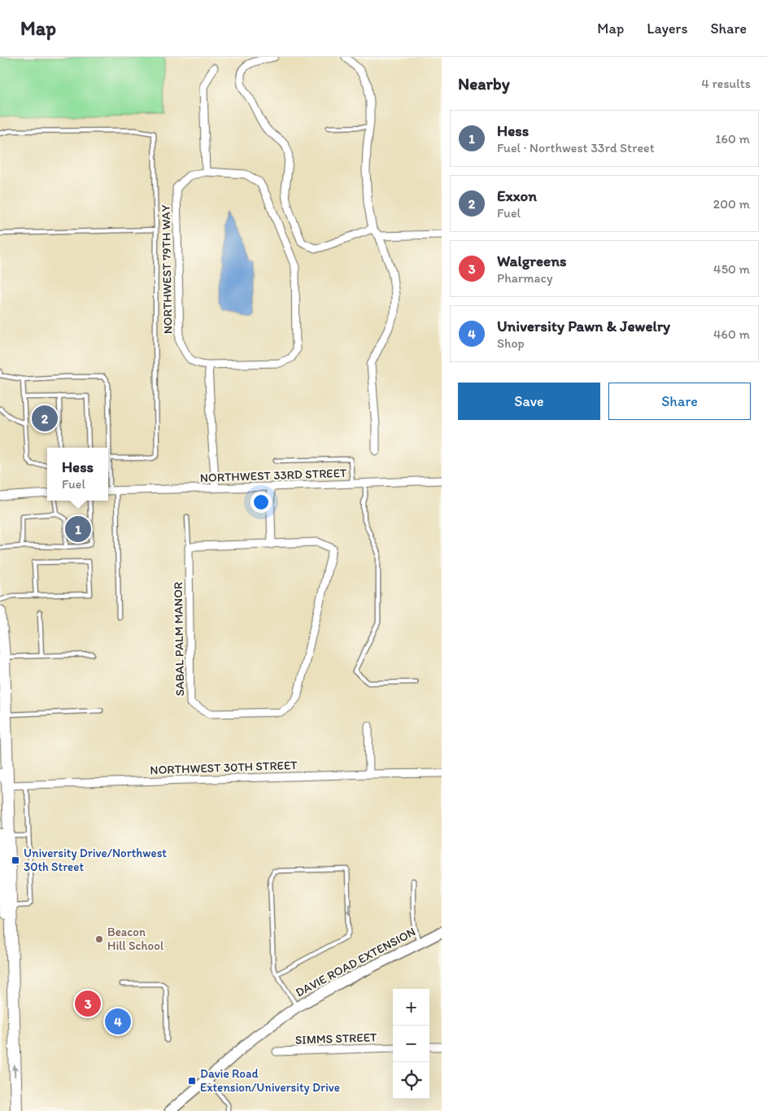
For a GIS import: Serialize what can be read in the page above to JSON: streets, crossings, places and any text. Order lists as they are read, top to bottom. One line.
{"streets":{"main road":["DAVIE ROAD EXTENSION"],"street":["NORTHWEST 79TH WAY","NORTHWEST 33RD STREET","SABAL PALM MANOR","NORTHWEST 30TH STREET","SIMMS STREET"]},"places":{"transit":["University Drive/Northwest 30th Street","Davie Road Extension/University Drive"],"other":["Beacon Hill School"]},"page":{"header":"Map","nav":["Map","Layers","Share"],"heading":["Nearby","4 results"],"list":[{"mark":"1","name":"Hess","note":"Fuel · Northwest 33rd Street","value":"160 m"},{"mark":"2","name":"Exxon","note":"Fuel","value":"200 m"},{"mark":"3","name":"Walgreens","note":"Pharmacy","value":"450 m"},{"mark":"4","name":"University Pawn & Jewelry","note":"Shop","value":"460 m"}],"buttons":["Save","Share"],"pins":["2","1","3","4"],"popup":["Hess","Fuel"],"map_buttons":["+","−"]}}
